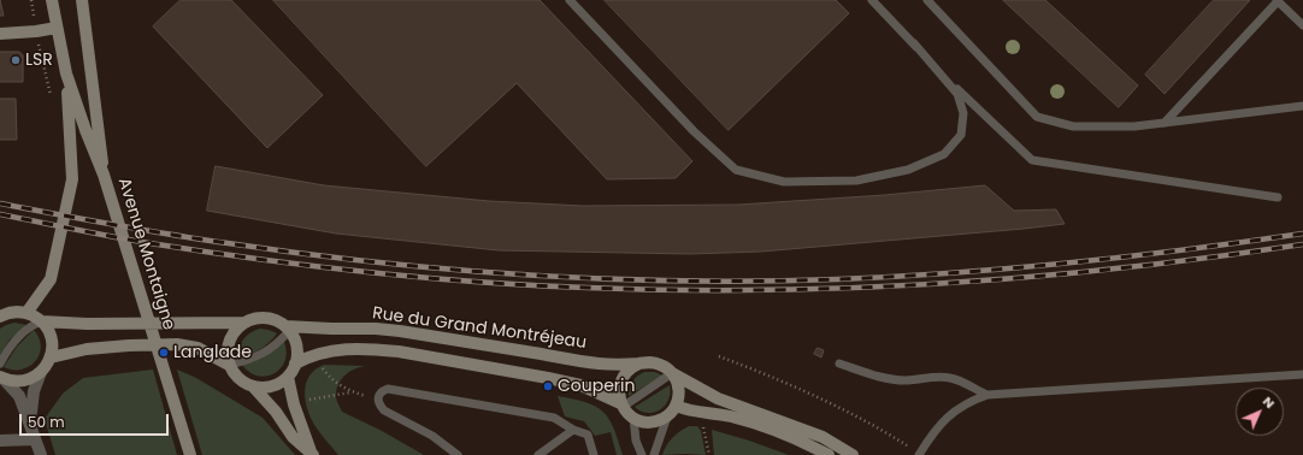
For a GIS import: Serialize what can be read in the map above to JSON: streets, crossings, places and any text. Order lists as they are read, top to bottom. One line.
{"streets":{"street":["Avenue Montaigne","Rue du Grand Montréjeau"]},"places":["LSR","Langlade","Couperin"],"scale_bar":"50 m","north":"top right"}
